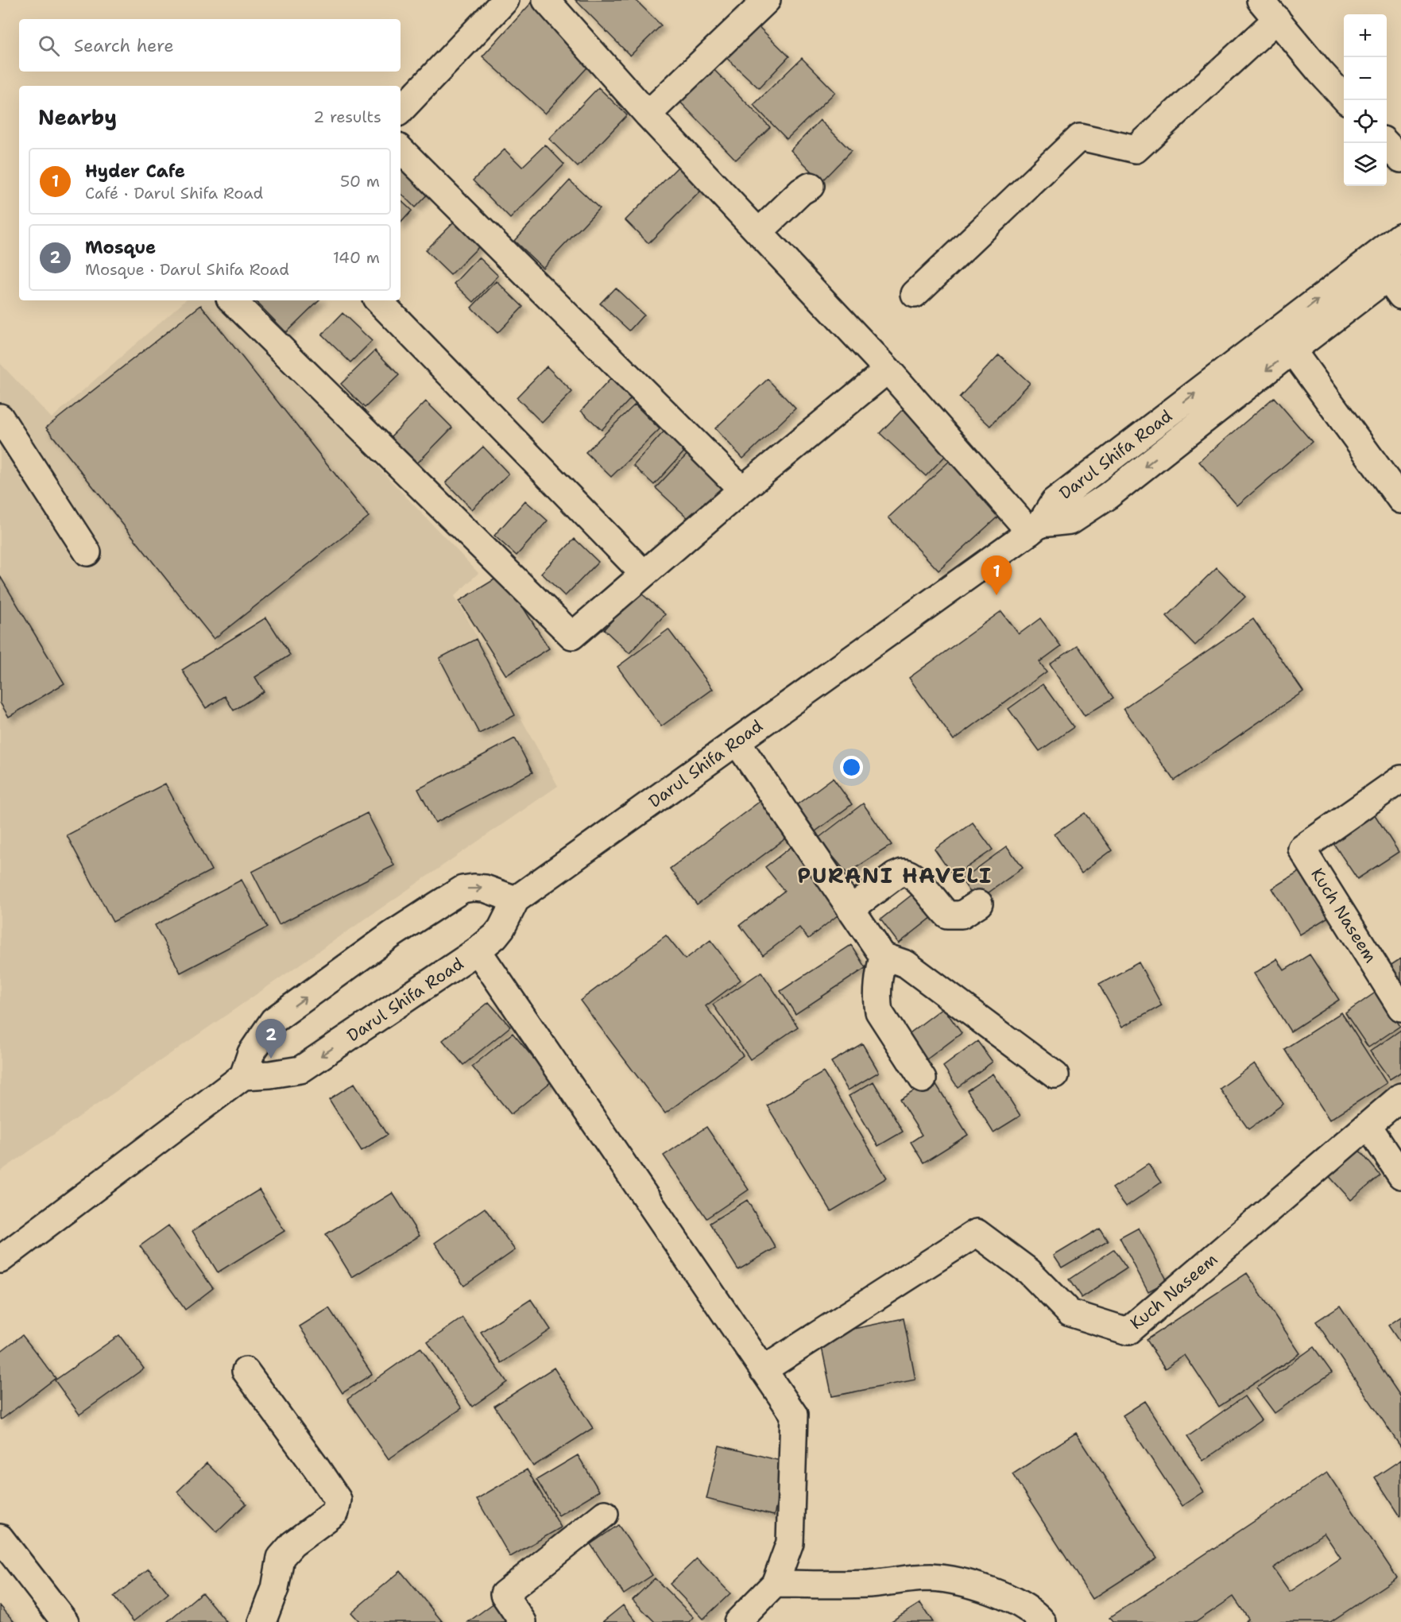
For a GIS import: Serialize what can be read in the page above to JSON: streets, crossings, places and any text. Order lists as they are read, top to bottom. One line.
{"streets":{"street":["Darul Shifa Road","Kuch Naseem"]},"districts":["PURANI HAVELI"],"page":{"map_buttons":["+","−"],"search":"Search here","heading":["Nearby","2 results"],"list":[{"mark":"1","name":"Hyder Cafe","note":"Café · Darul Shifa Road","value":"50 m"},{"mark":"2","name":"Mosque","note":"Mosque · Darul Shifa Road","value":"140 m"}],"pins":["1","2"]}}
